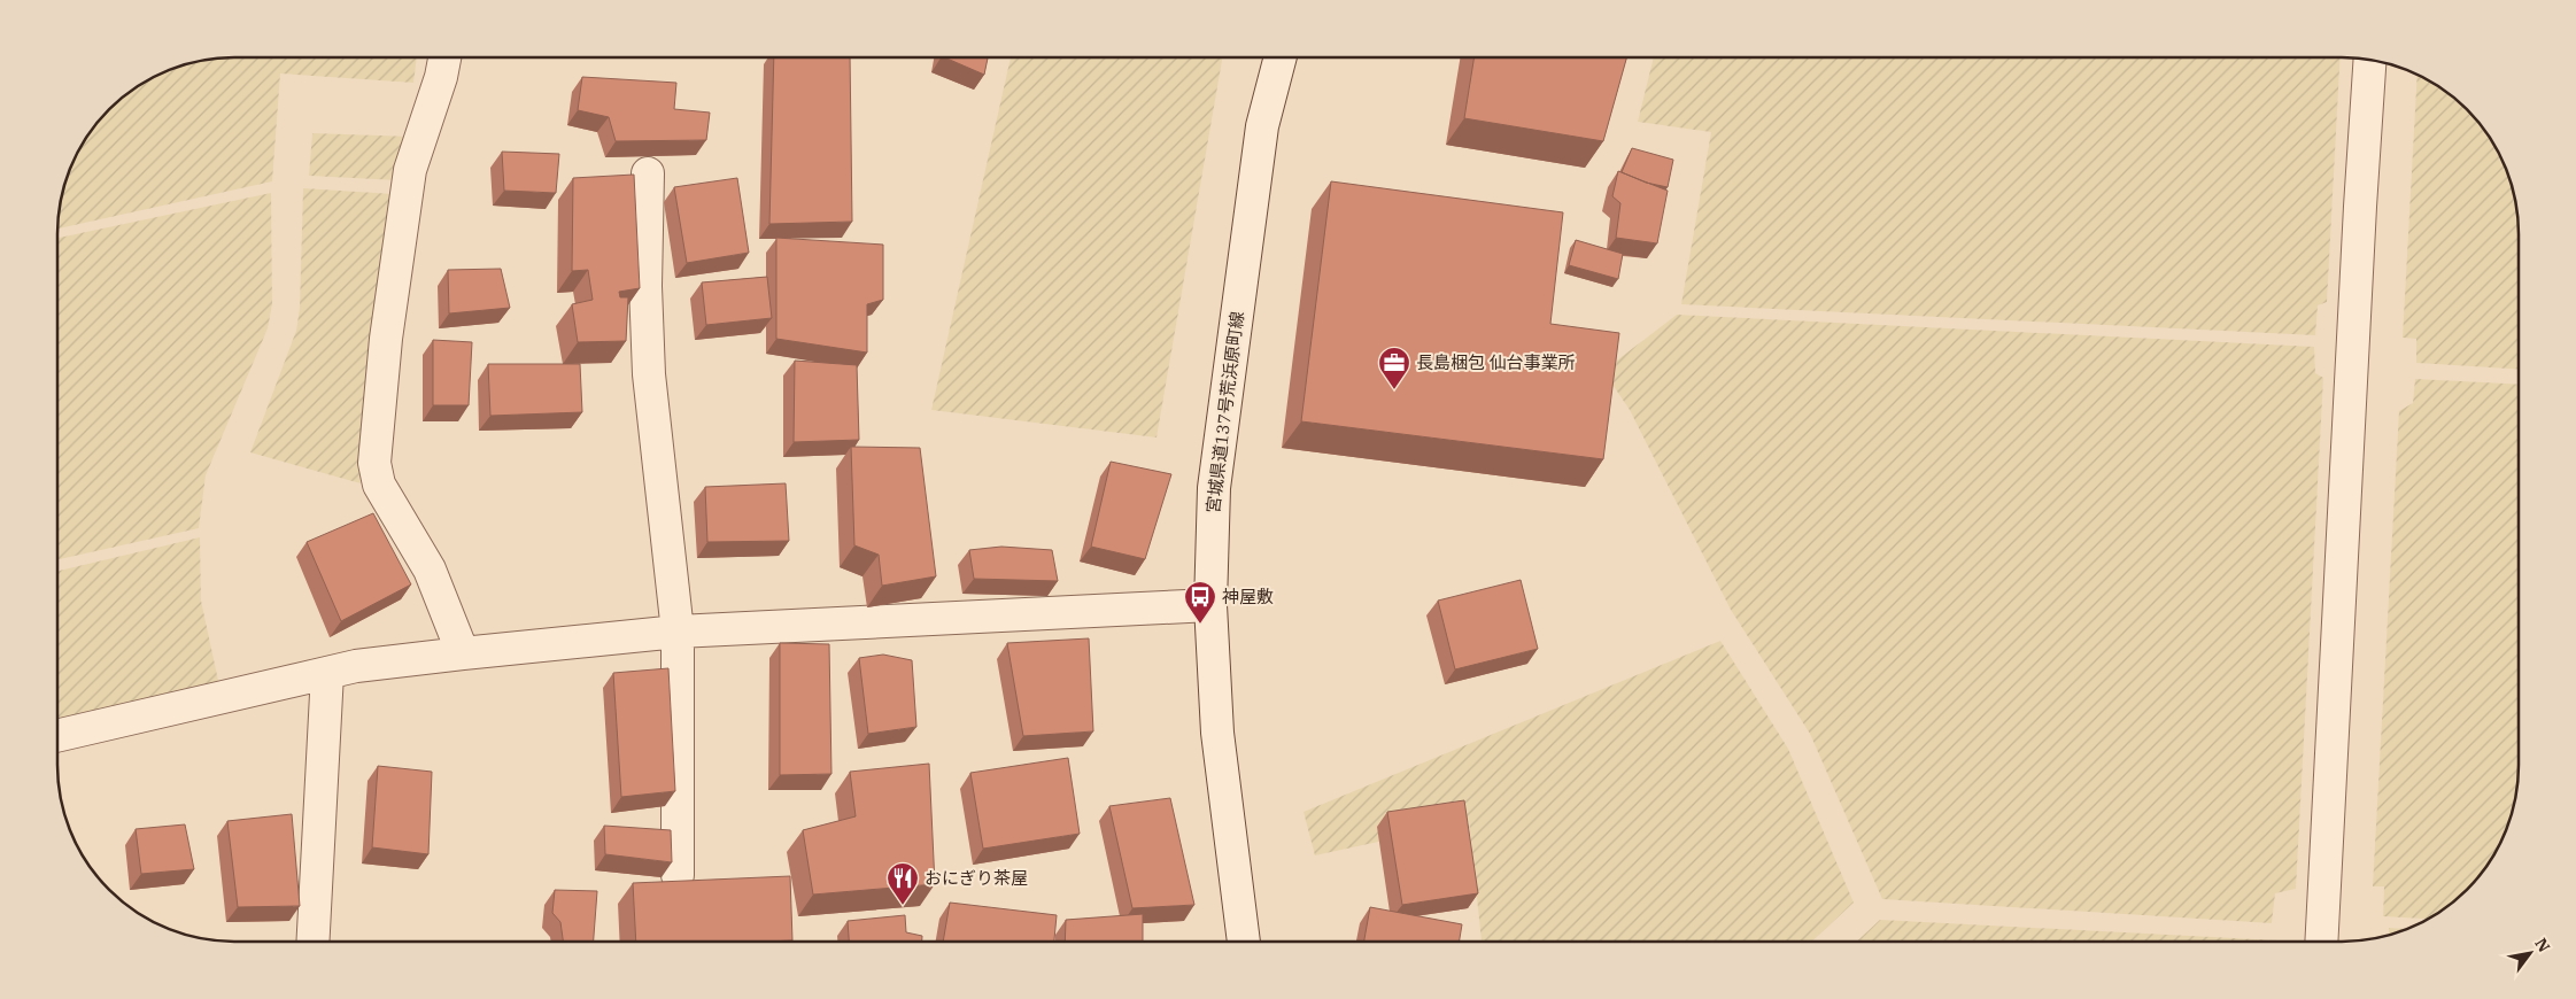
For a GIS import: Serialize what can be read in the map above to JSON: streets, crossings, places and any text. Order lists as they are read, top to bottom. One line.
{"streets":{"street":["宮城県道137号荒浜原町線"]},"places":{"office":["長島梱包 仙台事業所"],"bus stop":["神屋敷"],"restaurant":["おにぎり茶屋"]},"north":"top right"}
